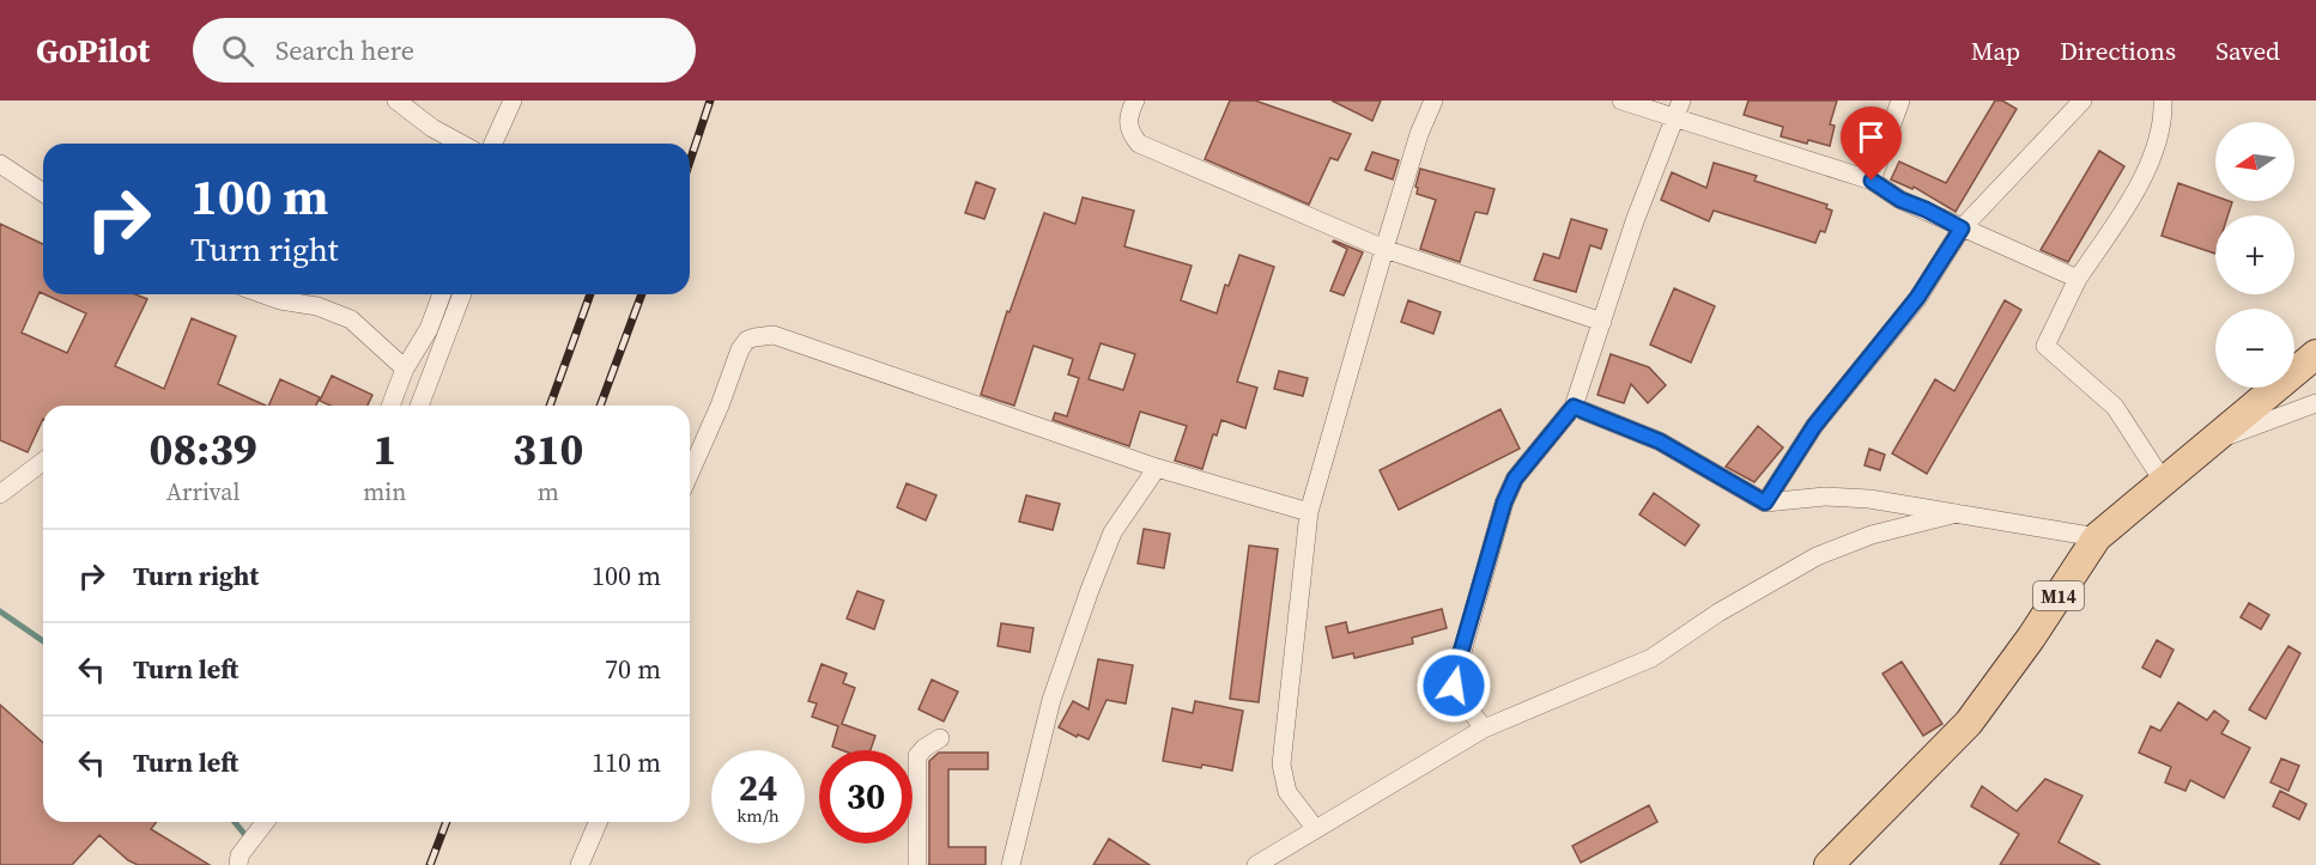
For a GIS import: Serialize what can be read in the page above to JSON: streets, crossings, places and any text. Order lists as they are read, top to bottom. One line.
{"streets":{"main road":["M14"]},"north":"left","page":{"header":"GoPilot","search":"Search here","nav":["Map","Directions","Saved"],"map_buttons":["+","−"],"turn":["100 m","Turn right"],"eta":["08:39","Arrival","1","min","310","m"],"list":[{"name":"Turn right","value":"100 m"},{"name":"Turn left","value":"70 m"},{"name":"Turn left","value":"110 m"}],"speed":"24 km/h","limit":"30"}}
